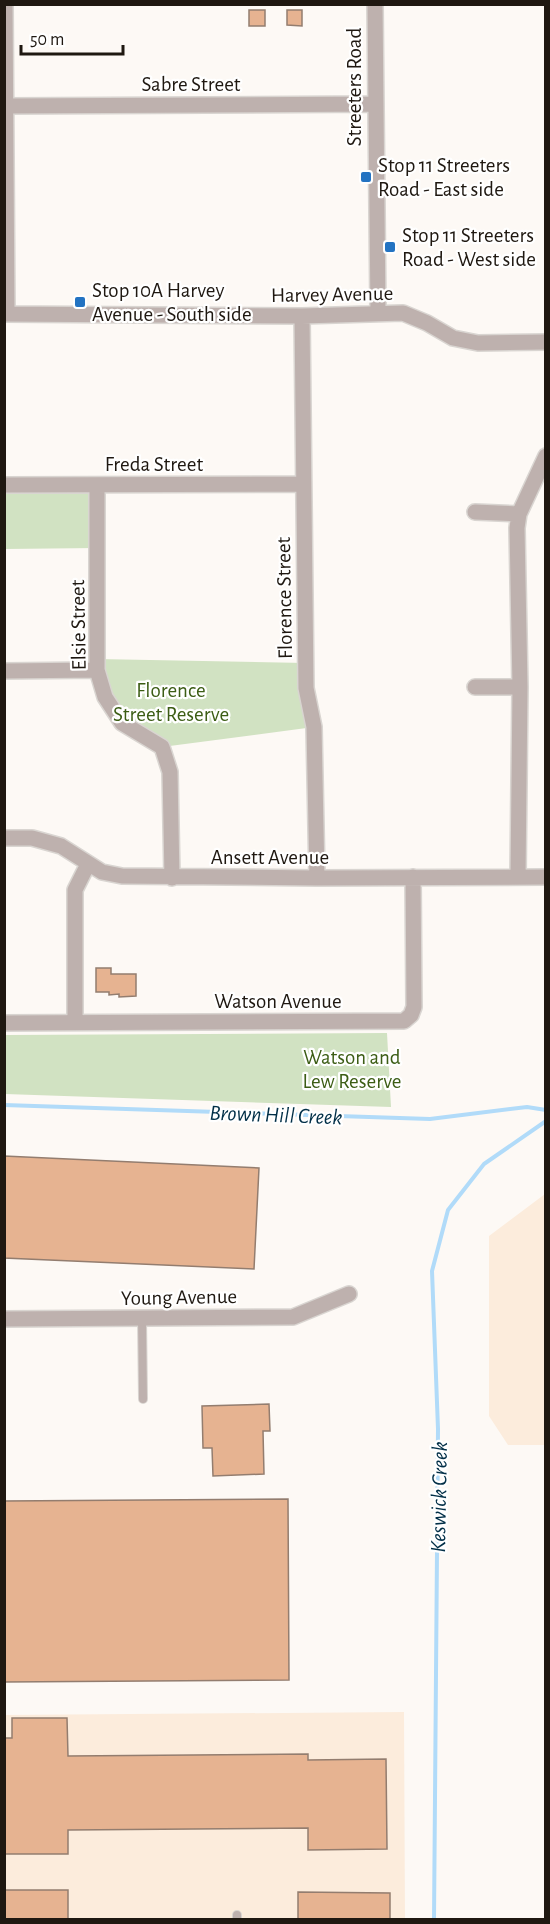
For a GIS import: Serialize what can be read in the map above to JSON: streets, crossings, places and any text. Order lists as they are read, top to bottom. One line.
{"streets":{"street":["Sabre Street","Streeters Road","Harvey Avenue","Freda Street","Florence Street","Elsie Street","Ansett Avenue","Watson Avenue","Young Avenue"]},"crossings":[["Sabre Street","Streeters Road"],["Streeters Road","Harvey Avenue"],["Harvey Avenue","Florence Street"],["Freda Street","Florence Street"],["Freda Street","Elsie Street"],["Florence Street","Ansett Avenue"],["Elsie Street","Ansett Avenue"],["Ansett Avenue","Watson Avenue"]],"water":["Brown Hill Creek","Keswick Creek"],"parks":["Florence Street Reserve","Watson and Lew Reserve"],"places":{"transit":["Stop 11 Streeters Road - East side","Stop 11 Streeters Road - West side","Stop 10A Harvey Avenue - South side"]},"scale_bar":"50 m"}
